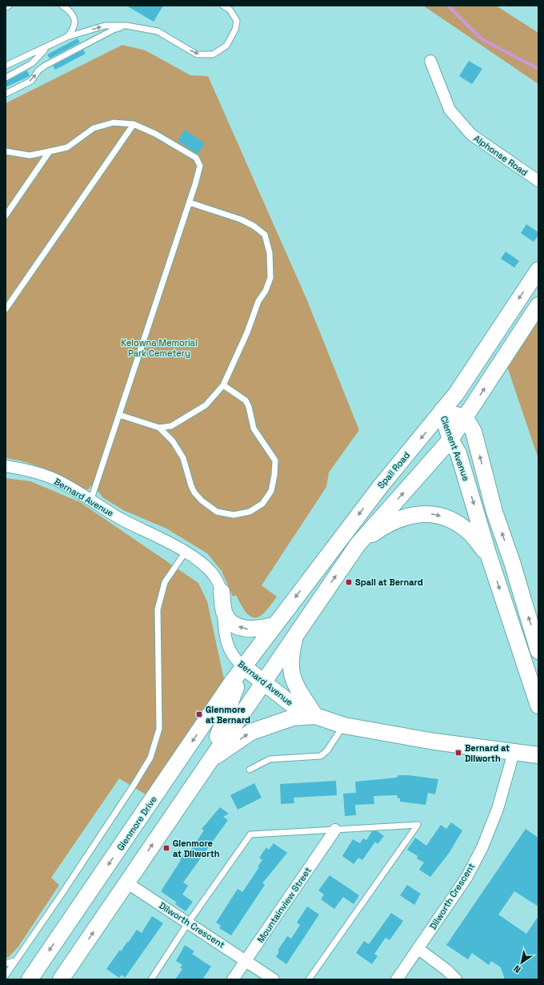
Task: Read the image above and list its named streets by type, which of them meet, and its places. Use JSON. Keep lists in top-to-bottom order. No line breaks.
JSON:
{"streets":{"main road":["Clement Avenue","Spall Road","Bernard Avenue","Glenmore Drive"],"street":["Alphonse Road","Dilworth Crescent","Mountainview Street"]},"crossings":[["Clement Avenue","Spall Road"],["Spall Road","Bernard Avenue"],["Spall Road","Glenmore Drive"],["Bernard Avenue","Glenmore Drive"],["Bernard Avenue","Dilworth Crescent"],["Dilworth Crescent","Mountainview Street"]],"parks":["Kelowna Memorial Park Cemetery"],"places":{"transit":["Spall at Bernard","Glenmore at Bernard","Bernard at Dilworth","Glenmore at Dilworth"]},"north":"bottom left"}
